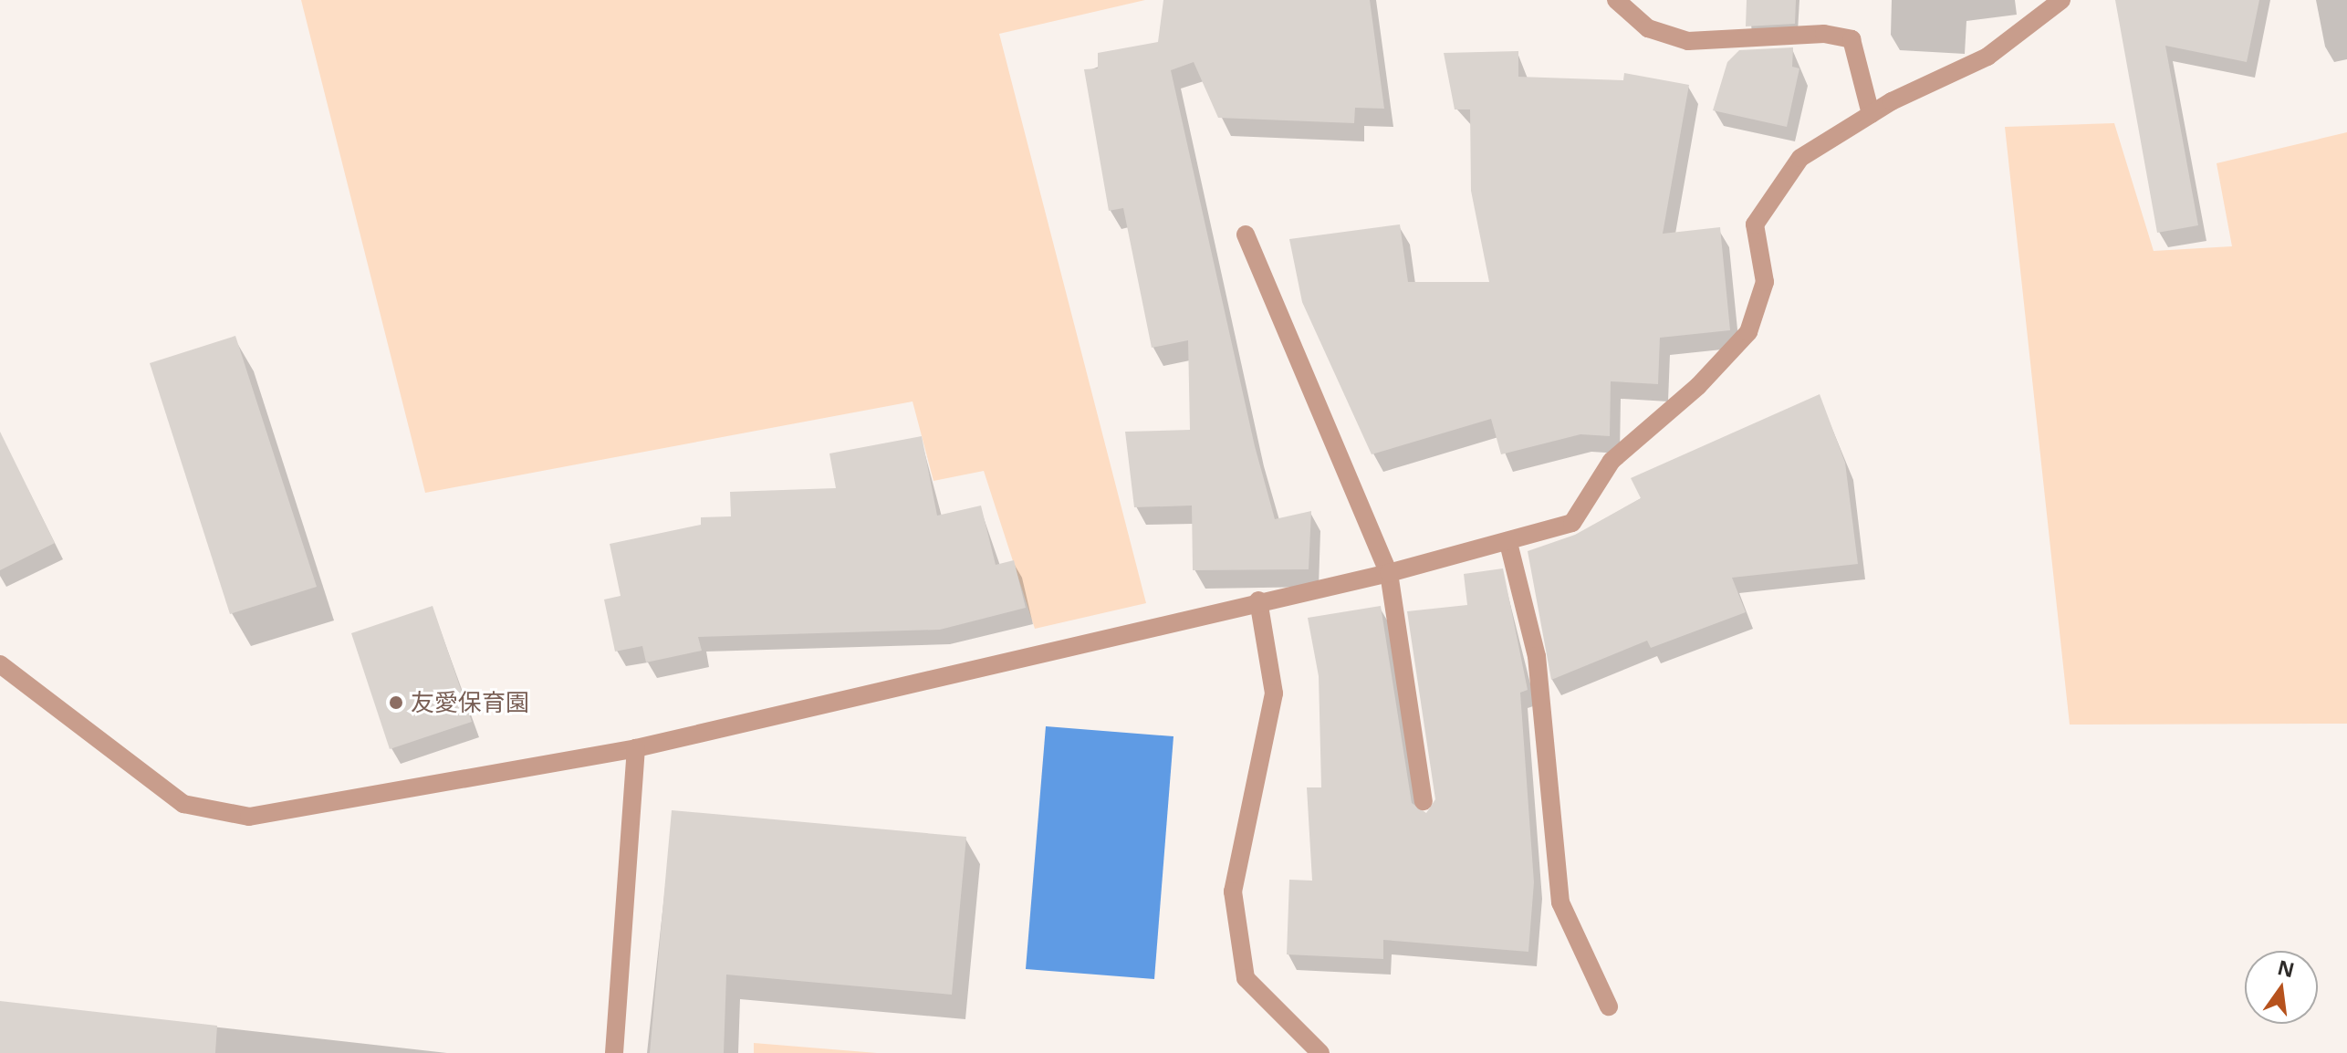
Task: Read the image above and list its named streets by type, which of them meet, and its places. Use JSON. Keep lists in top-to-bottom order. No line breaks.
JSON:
{"places":["友愛保育園"],"north":"top"}
